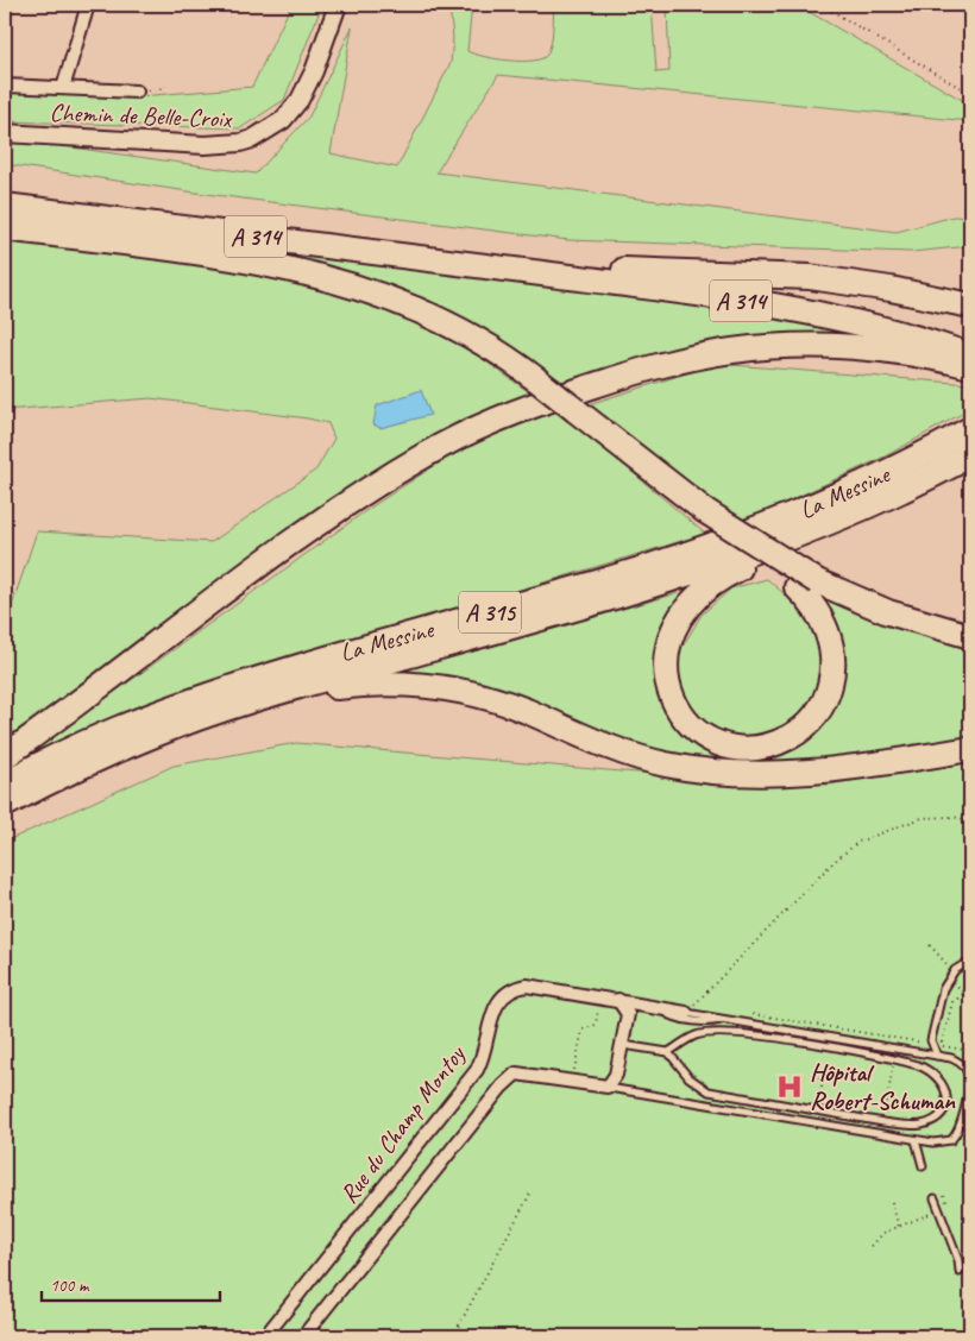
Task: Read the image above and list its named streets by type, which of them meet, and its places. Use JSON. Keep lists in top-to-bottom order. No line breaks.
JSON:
{"streets":{"highway":["A 314","La Messine","A 315"],"street":["Chemin de Belle-Croix","Rue du Champ Montoy"]},"places":{"hospital":["Hôpital Robert-Schuman"]},"scale_bar":"100 m"}
